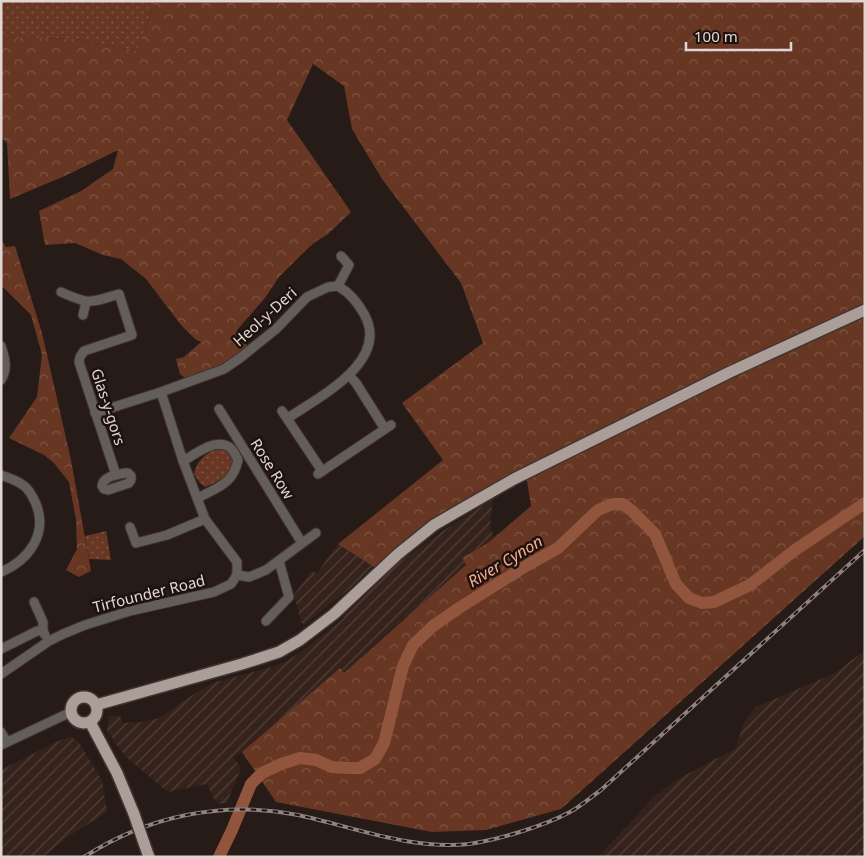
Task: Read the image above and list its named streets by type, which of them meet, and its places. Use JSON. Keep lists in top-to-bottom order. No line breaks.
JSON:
{"streets":{"street":["Heol-y-Deri","Glas-y-gors","Rose Row","Tirfounder Road"]},"crossings":[["Heol-y-Deri","Glas-y-gors"]],"water":["River Cynon"],"scale_bar":"100 m"}
